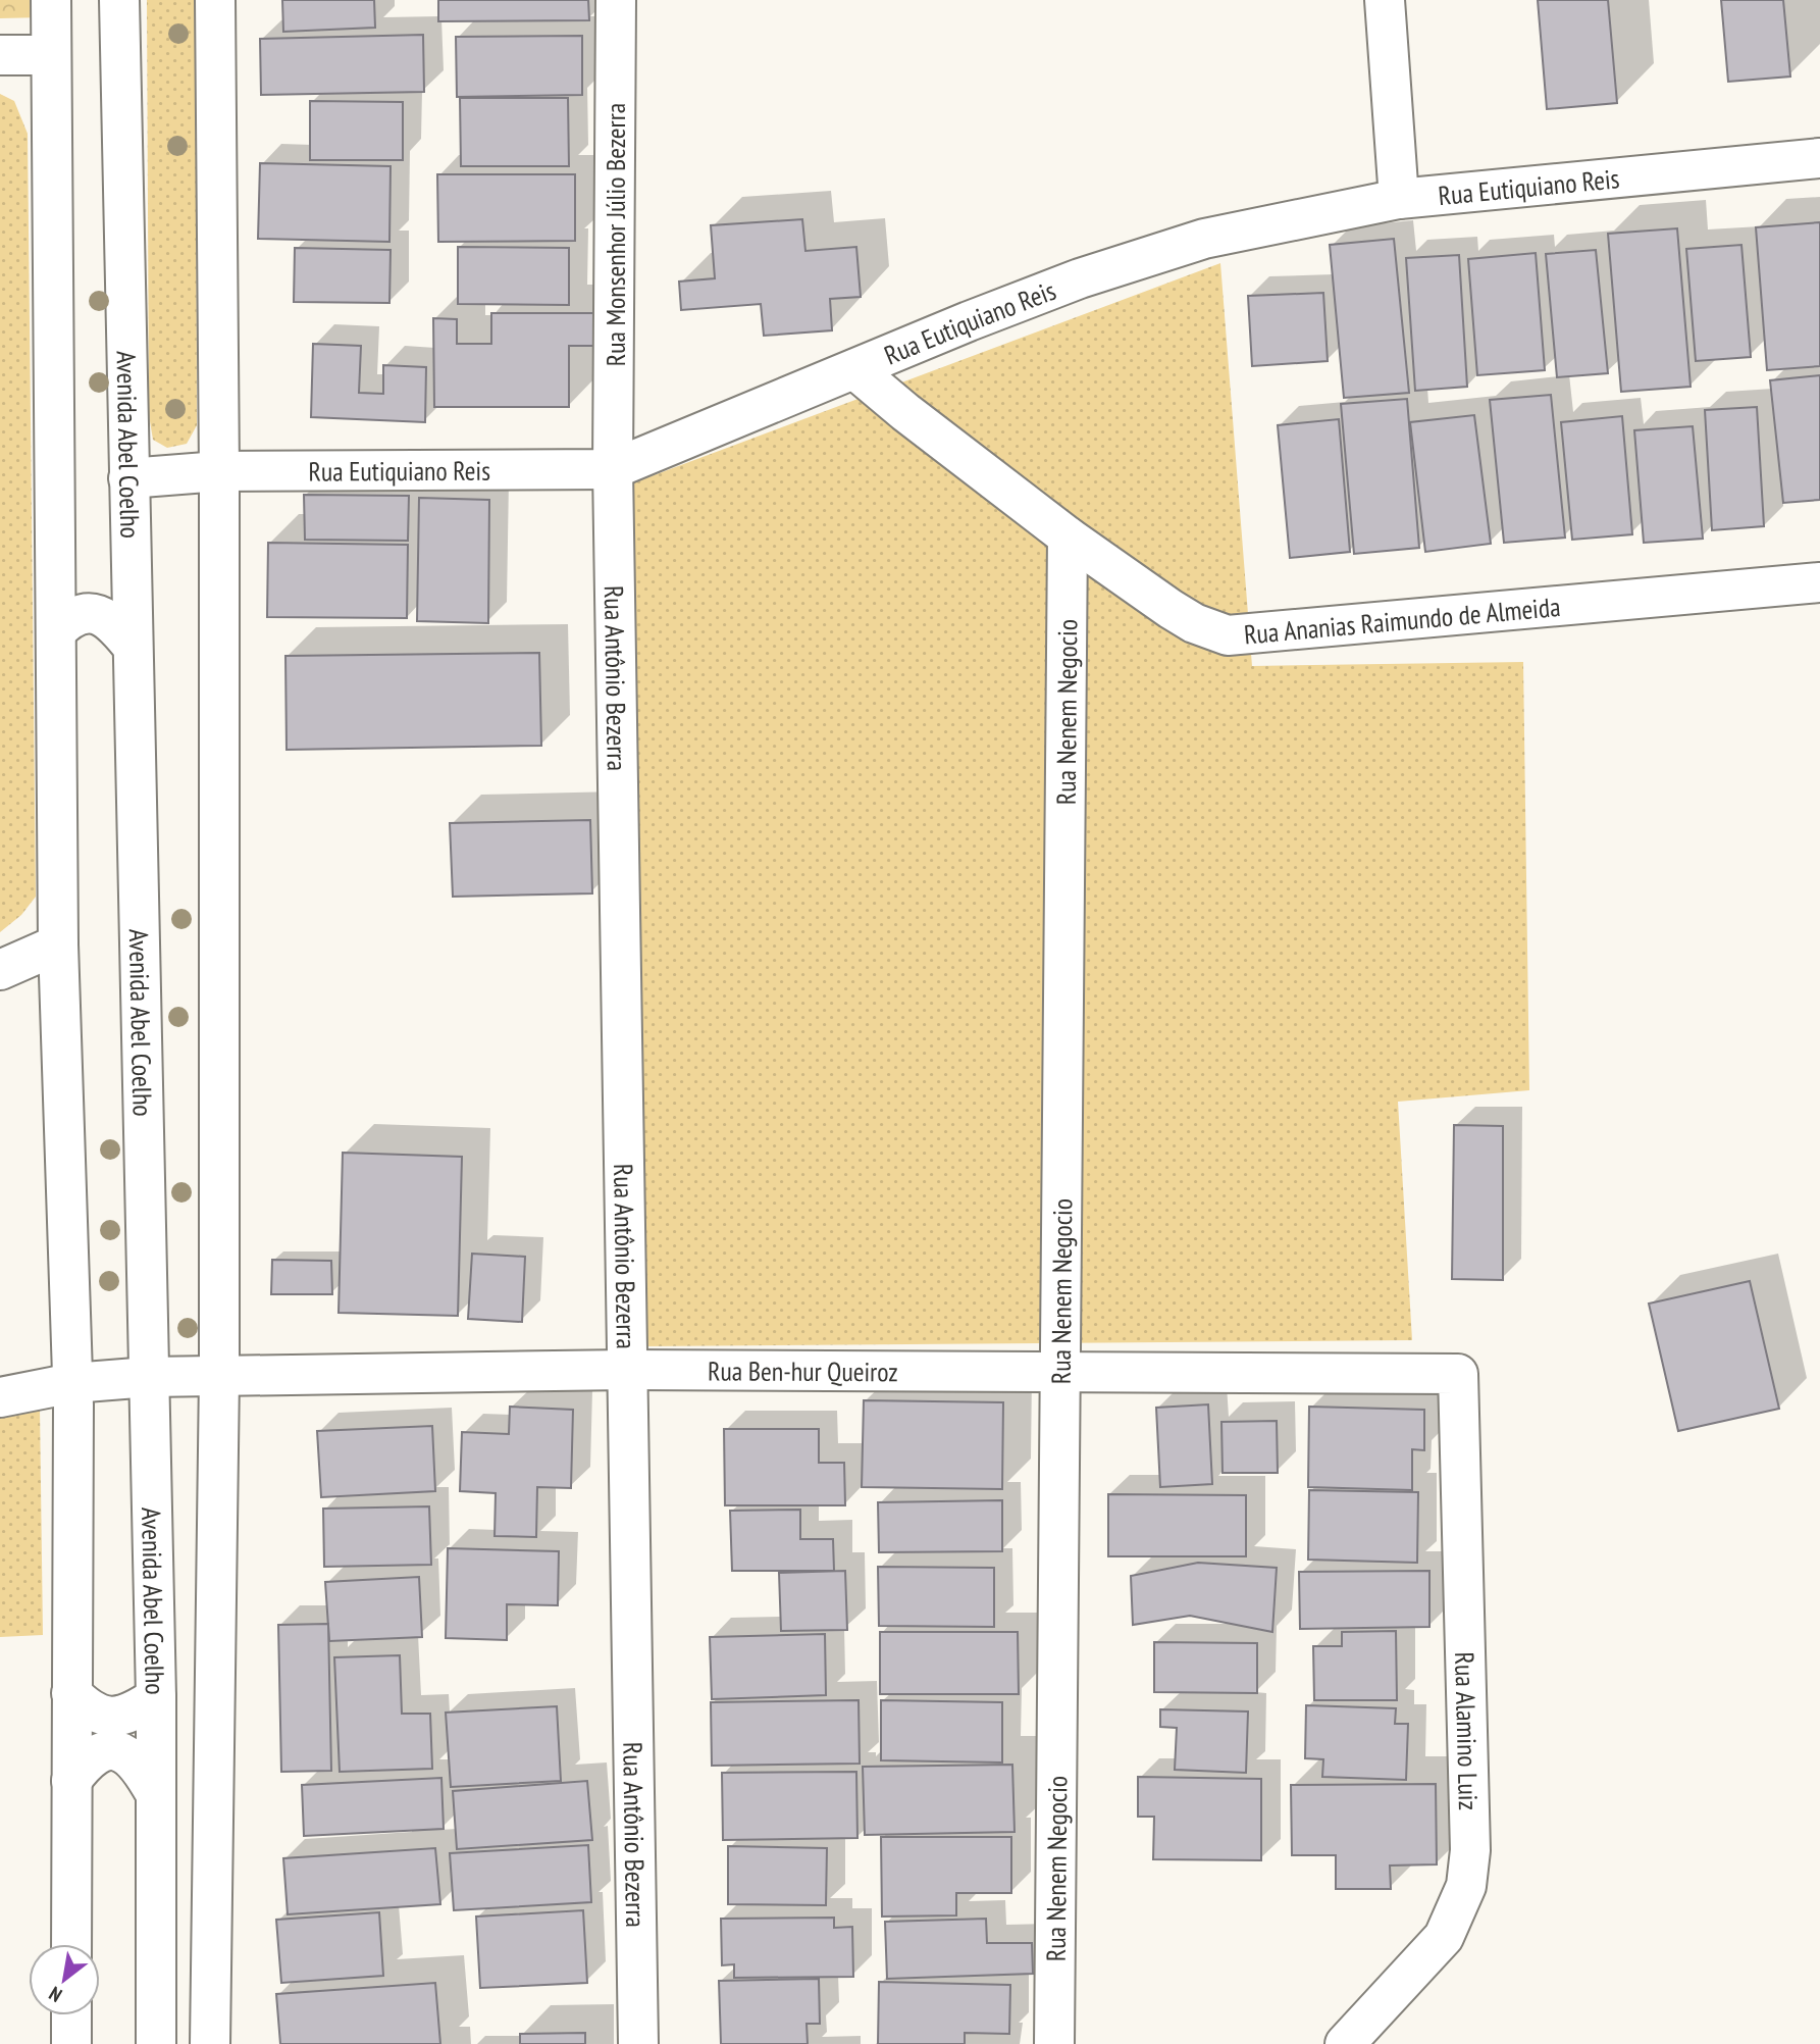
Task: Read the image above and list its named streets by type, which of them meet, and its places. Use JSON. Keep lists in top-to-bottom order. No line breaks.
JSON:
{"streets":{"street":["Rua Eutiquiano Reis","Rua Monsenhor Júlio Bezerra","Avenida Abel Coelho","Rua Ananias Raimundo de Almeida","Rua Antônio Bezerra","Rua Nenem Negocio","Rua Ben-hur Queiroz","Rua Alamino Luiz"]},"crossings":[["Rua Eutiquiano Reis","Rua Monsenhor Júlio Bezerra"],["Rua Eutiquiano Reis","Avenida Abel Coelho"],["Rua Eutiquiano Reis","Rua Ananias Raimundo de Almeida"],["Rua Eutiquiano Reis","Rua Antônio Bezerra"],["Rua Monsenhor Júlio Bezerra","Rua Antônio Bezerra"],["Avenida Abel Coelho","Rua Ben-hur Queiroz"],["Rua Ananias Raimundo de Almeida","Rua Nenem Negocio"],["Rua Antônio Bezerra","Rua Ben-hur Queiroz"],["Rua Nenem Negocio","Rua Ben-hur Queiroz"],["Rua Ben-hur Queiroz","Rua Alamino Luiz"]],"north":"bottom left"}
